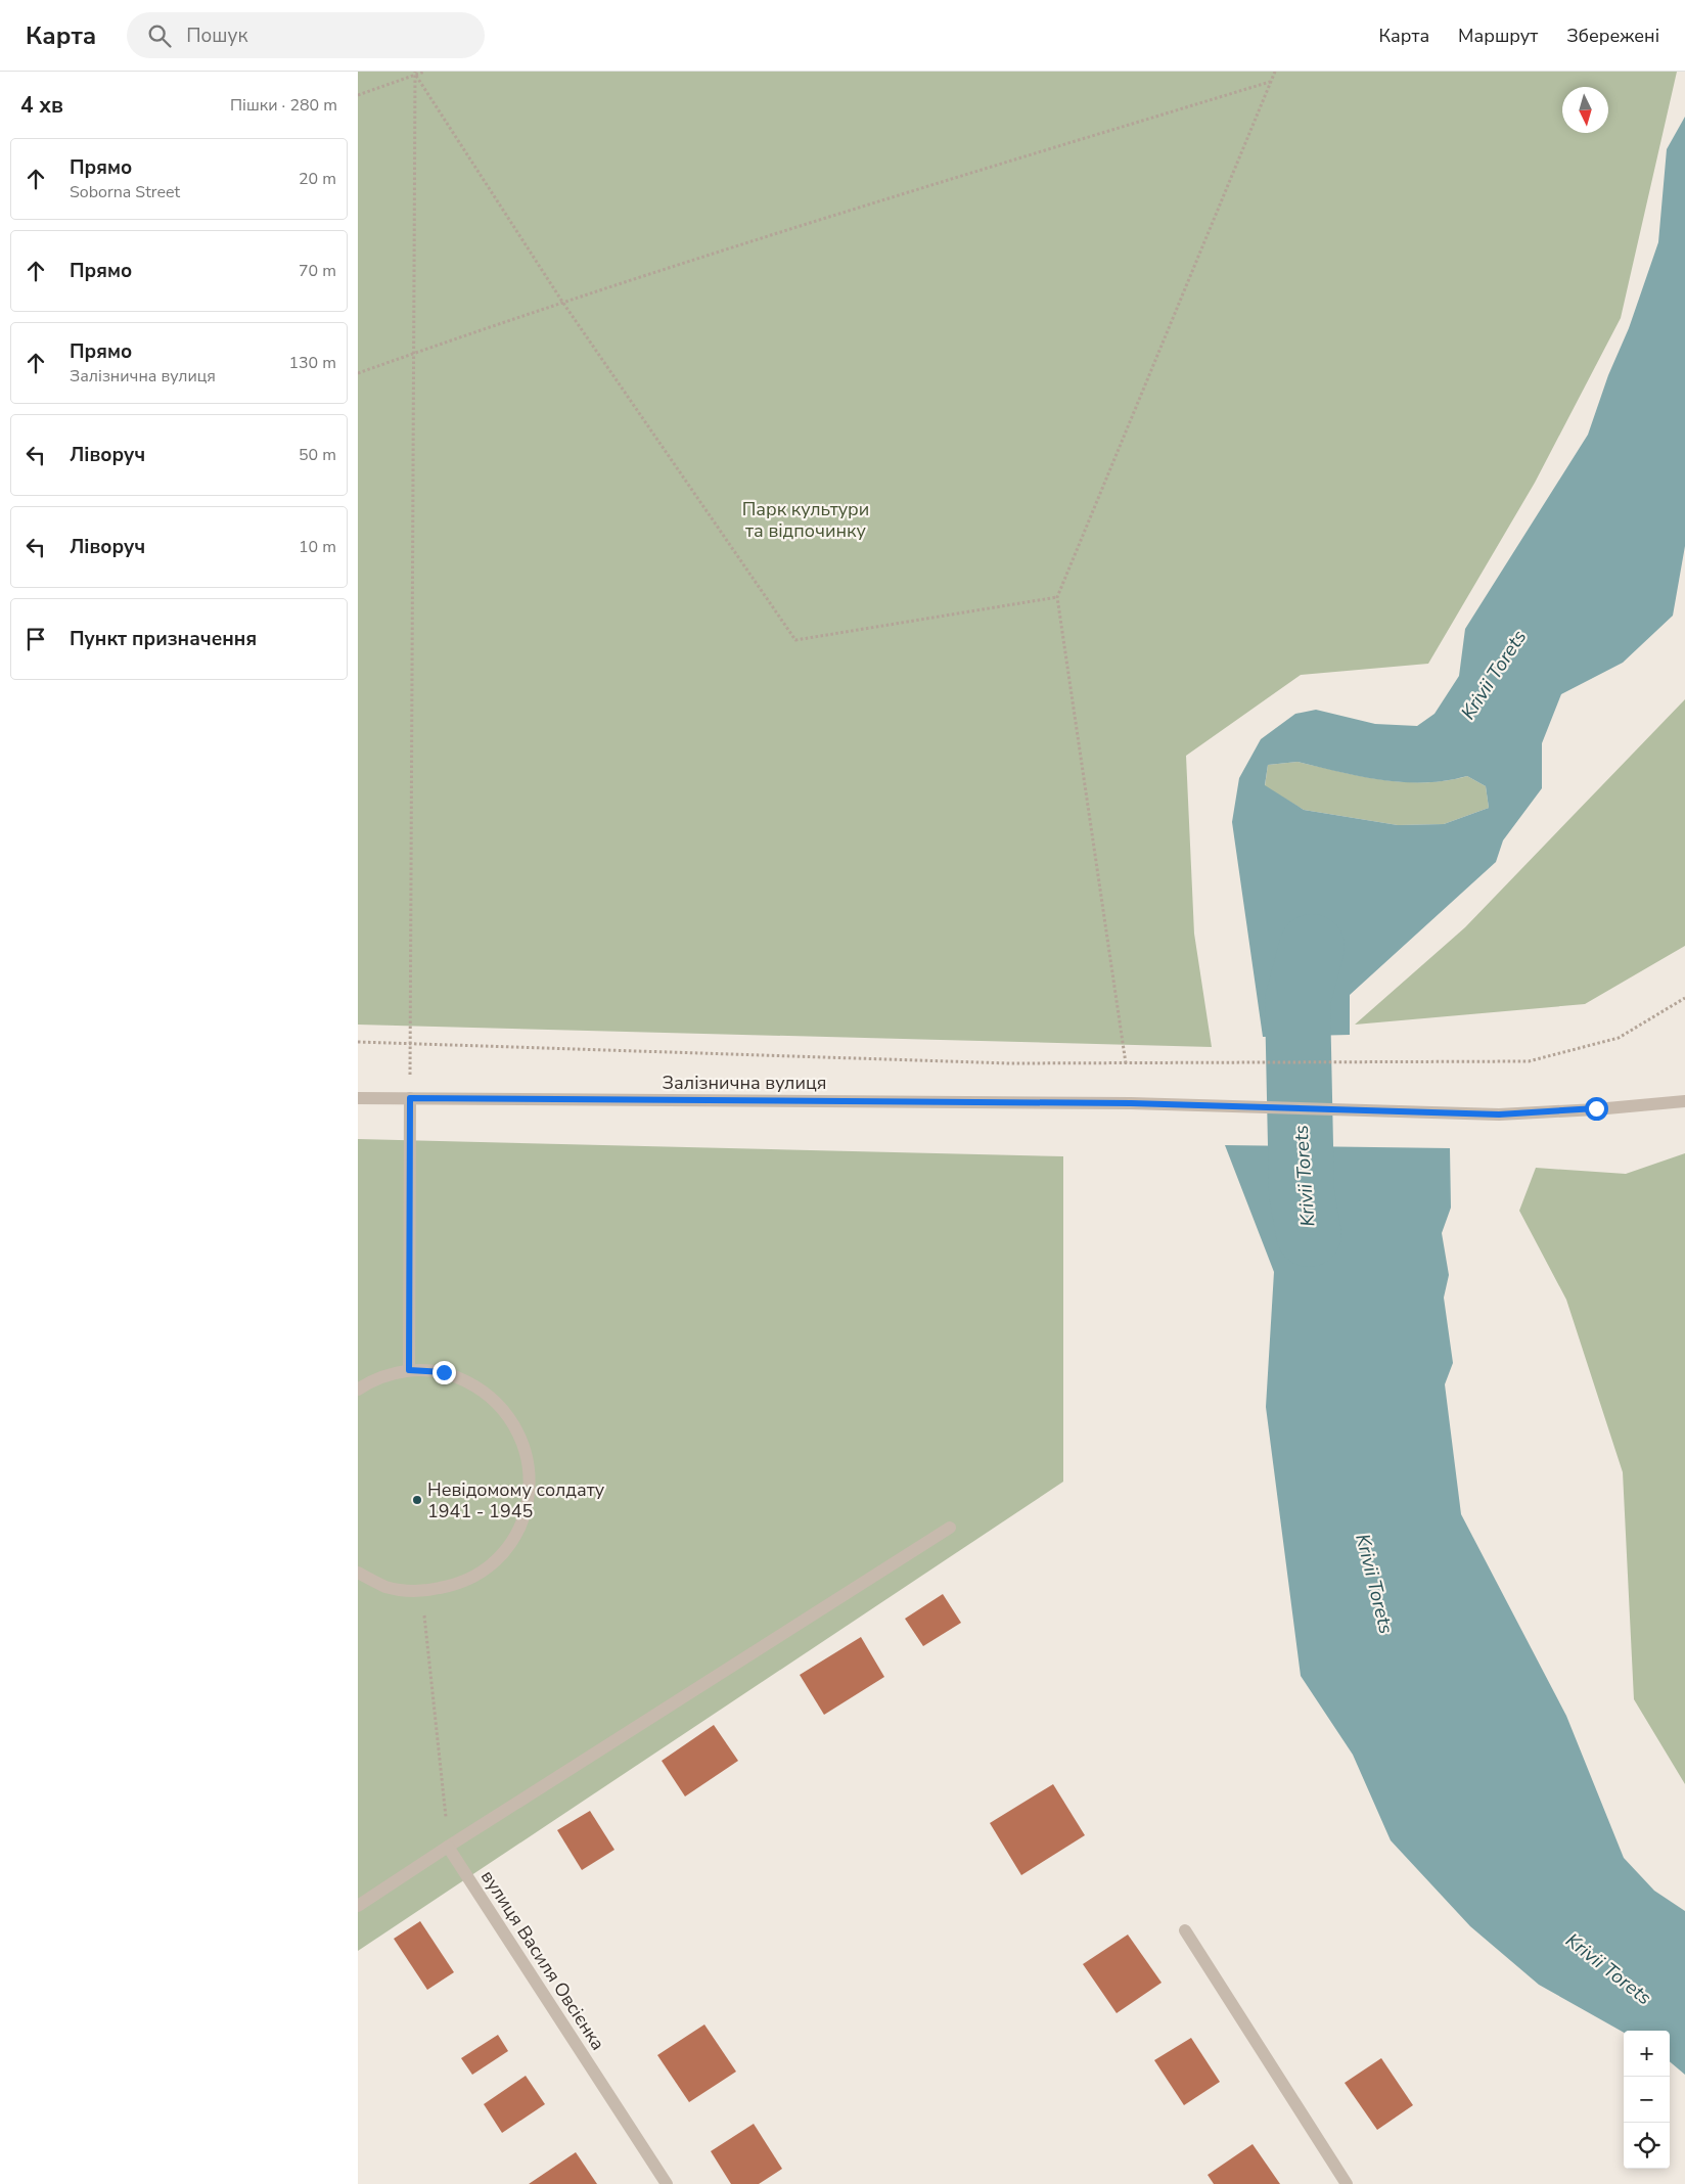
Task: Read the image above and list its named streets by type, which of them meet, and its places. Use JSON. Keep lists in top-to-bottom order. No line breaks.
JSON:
{"streets":{"street":["Залізнична вулиця","вулиця Василя Овсієнка"]},"water":["Krivii Torets"],"parks":["Парк культури та відпочинку"],"places":["Невідомому солдату 1941 - 1945"],"north":"bottom","page":{"header":"Карта","search":"Пошук","nav":["Карта","Маршрут","Збережені"],"heading":["4 хв","Пішки · 280 m"],"list":[["Прямо","Soborna Street","20 m"],["Прямо","70 m"],["Прямо","Залізнична вулиця","130 m"],["Ліворуч","50 m"],["Ліворуч","10 m"],"Пункт призначення"],"map_buttons":["+","−"]}}
